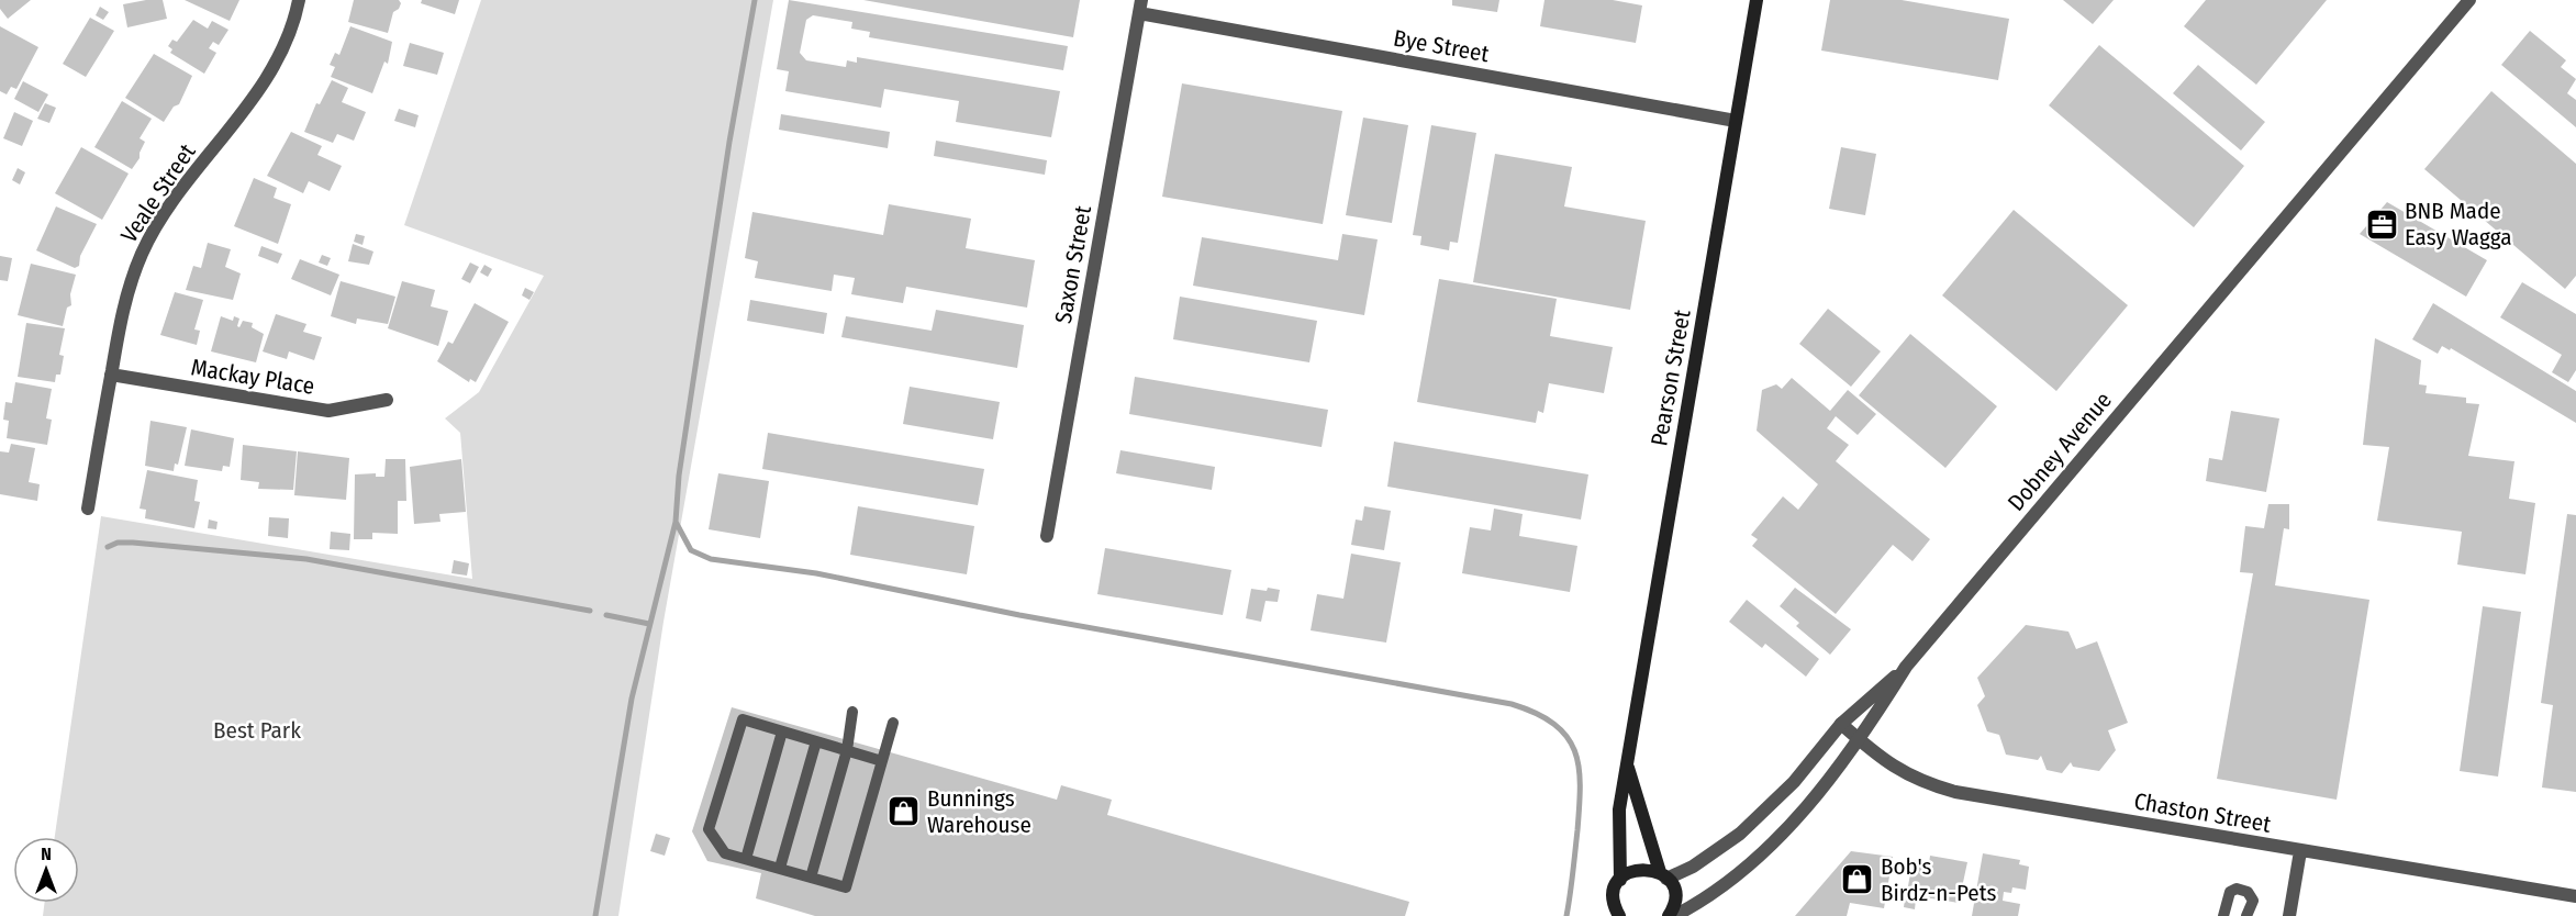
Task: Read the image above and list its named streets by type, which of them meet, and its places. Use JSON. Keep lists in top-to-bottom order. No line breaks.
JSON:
{"streets":{"main road":["Pearson Street"],"street":["Bye Street","Veale Street","Saxon Street","Mackay Place","Dobney Avenue","Chaston Street"]},"crossings":[["Bye Street","Saxon Street"],["Bye Street","Pearson Street"],["Veale Street","Mackay Place"],["Dobney Avenue","Chaston Street"]],"parks":["Best Park"],"places":{"office":["BNB Made Easy Wagga"],"shop":["Bunnings Warehouse","Bob's Birdz-n-Pets"]},"north":"top"}
